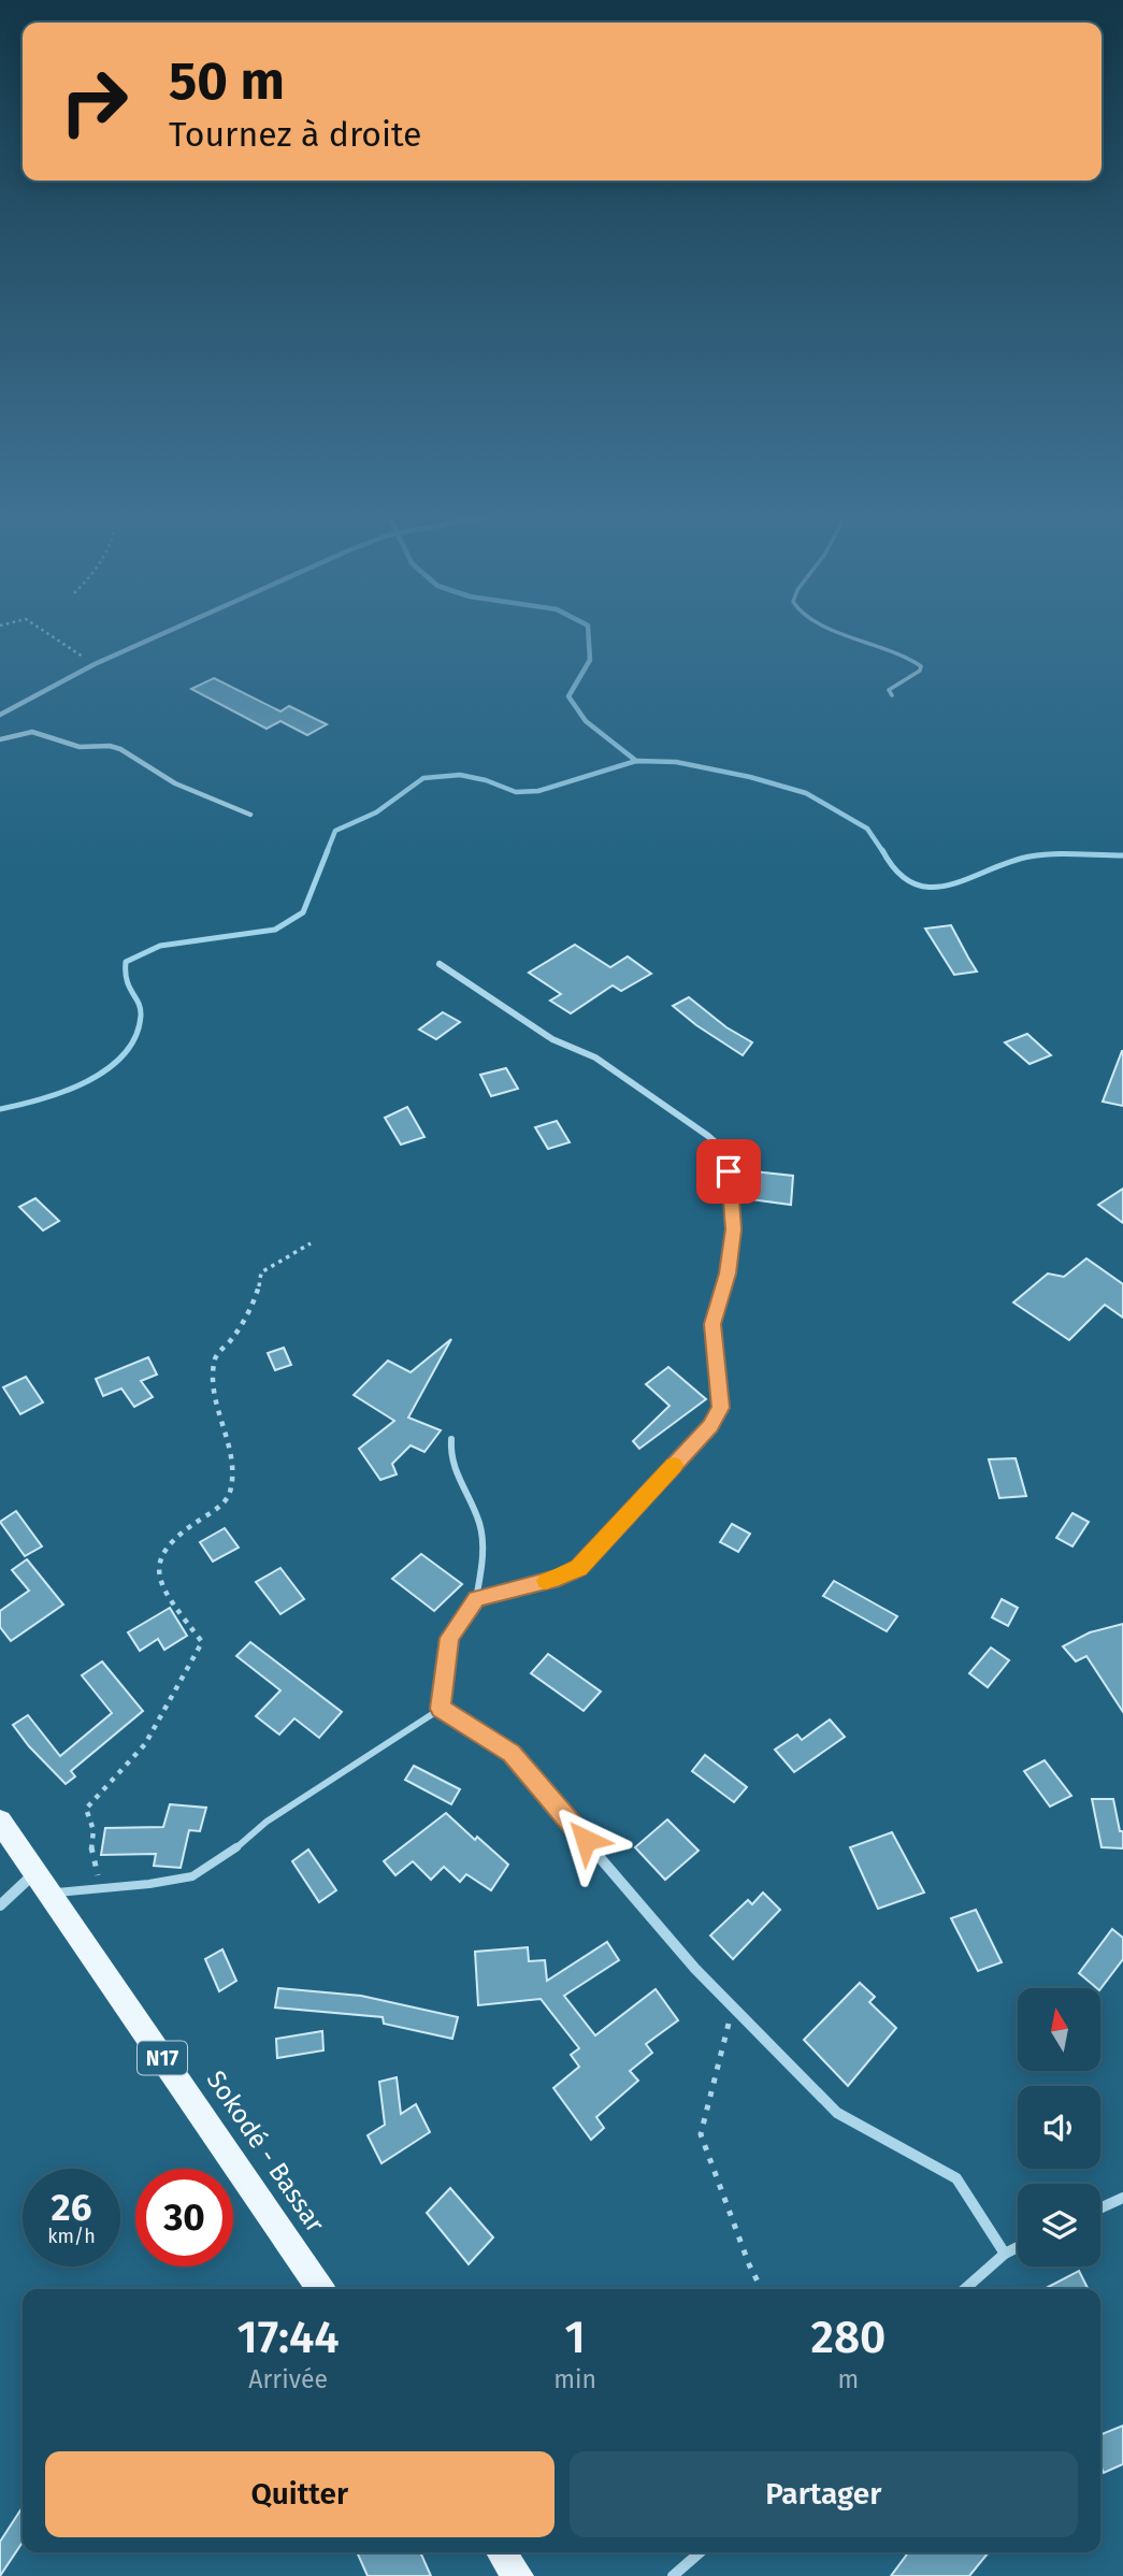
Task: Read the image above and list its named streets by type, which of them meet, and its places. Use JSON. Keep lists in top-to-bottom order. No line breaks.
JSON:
{"streets":{"main road":["N17","Sokodé - Bassar"]},"north":"top","page":{"turn":["50 m","Tournez à droite"],"speed":"26 km/h","limit":"30","eta":["17:44","Arrivée","1","min","280","m"],"buttons":["Quitter","Partager"]}}
